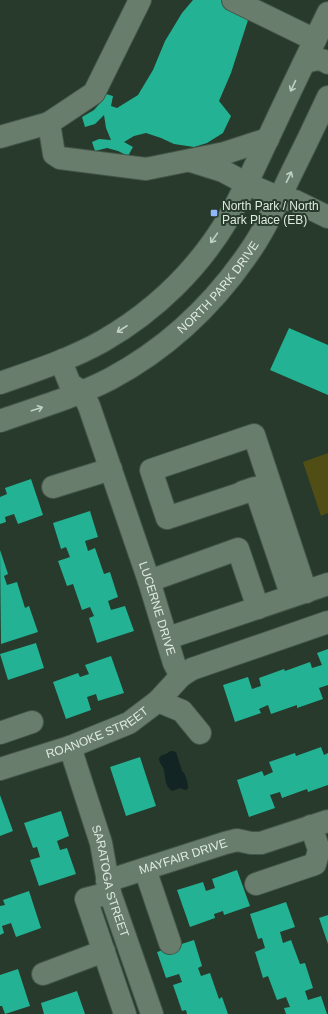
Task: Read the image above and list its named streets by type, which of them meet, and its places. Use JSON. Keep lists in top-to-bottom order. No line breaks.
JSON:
{"streets":{"street":["NORTH PARK DRIVE","LUCERNE DRIVE","ROANOKE STREET","MAYFAIR DRIVE","SARATOGA STREET"]},"crossings":[["NORTH PARK DRIVE","LUCERNE DRIVE"],["LUCERNE DRIVE","ROANOKE STREET"],["ROANOKE STREET","SARATOGA STREET"],["MAYFAIR DRIVE","SARATOGA STREET"]],"places":{"transit":["North Park / North Park Place (EB)"]}}
